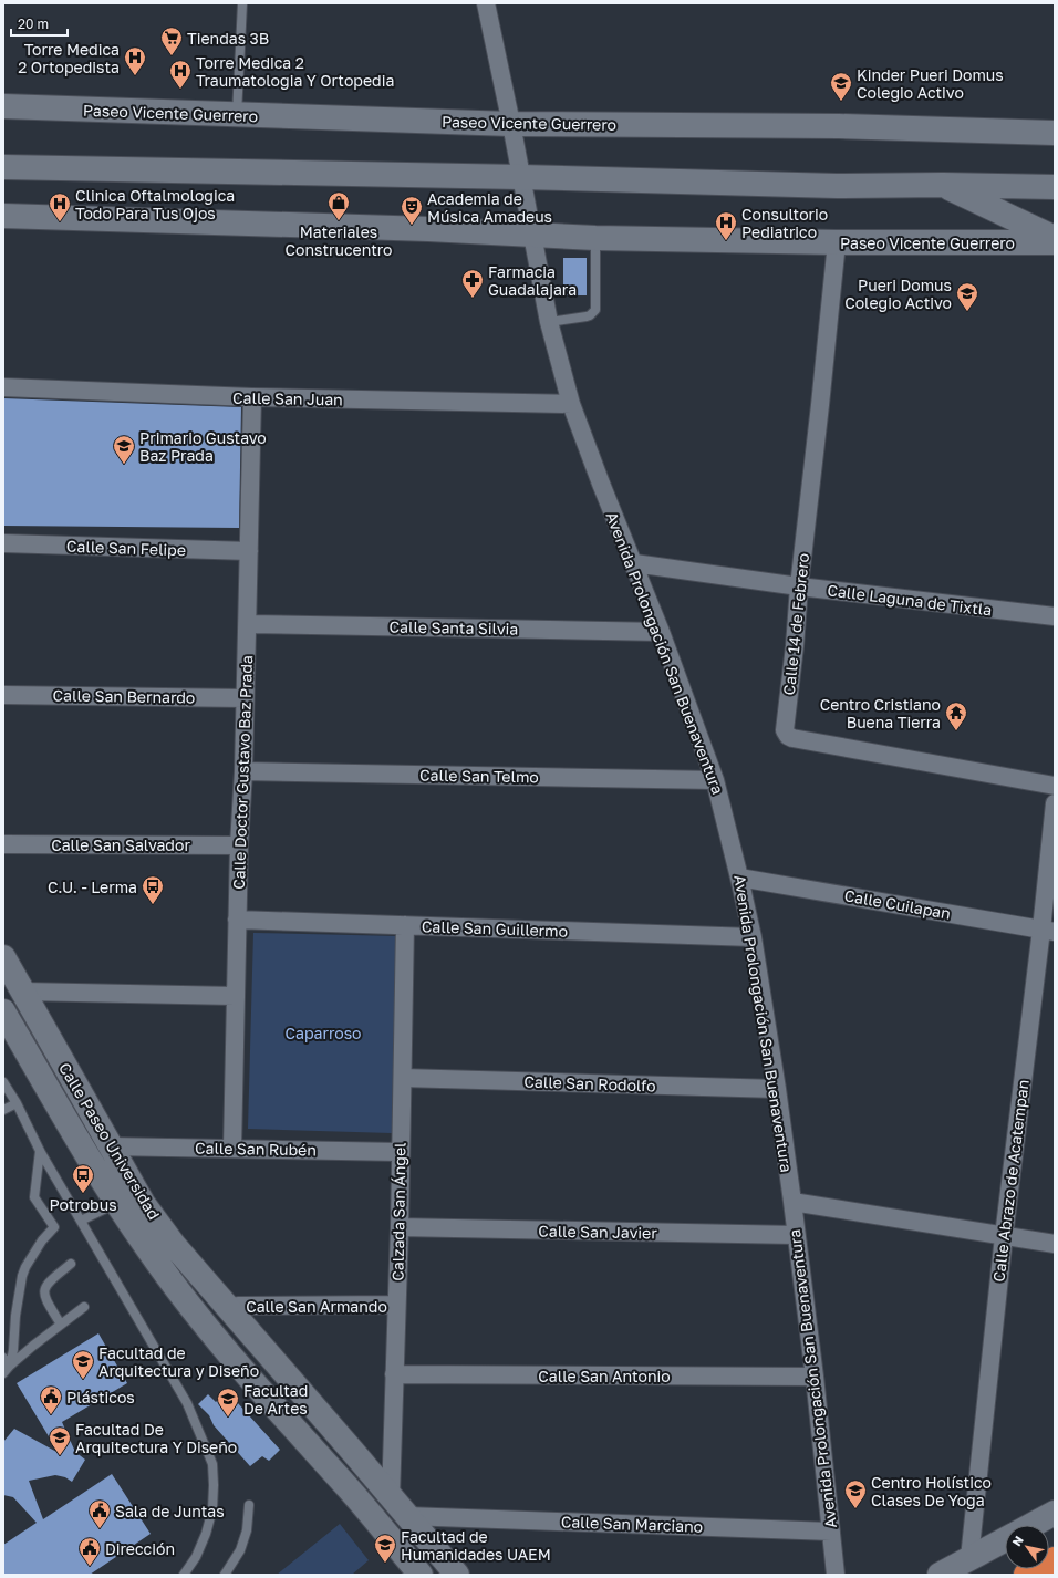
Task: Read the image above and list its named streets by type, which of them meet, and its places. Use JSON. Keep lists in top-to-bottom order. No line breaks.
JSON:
{"streets":{"main road":["Paseo Vicente Guerrero","Calle Paseo Universidad"],"street":["Calle San Juan","Calle San Felipe","Calle Laguna de Tixtla","Calle 14 de Febrero","Calle Santa Silvia","Avenida Prolongación San Buenaventura","Calle San Bernardo","Calle Doctor Gustavo Baz Prada","Calle San Telmo","Calle San Salvador","Calle Cuilapan","Calle San Guillermo","Calle San Rodolfo","Calle San Rubén","Calle Abrazo de Acatempan","Calzada San Ángel","Calle San Javier","Calle San Armando","Calle San Antonio","Calle San Marciano"]},"crossings":[["Paseo Vicente Guerrero","Calle 14 de Febrero"],["Paseo Vicente Guerrero","Avenida Prolongación San Buenaventura"],["Calle San Juan","Avenida Prolongación San Buenaventura"],["Calle San Juan","Calle Doctor Gustavo Baz Prada"],["Calle San Felipe","Calle Doctor Gustavo Baz Prada"],["Calle Laguna de Tixtla","Calle 14 de Febrero"],["Calle Laguna de Tixtla","Avenida Prolongación San Buenaventura"],["Calle Santa Silvia","Avenida Prolongación San Buenaventura"],["Calle Santa Silvia","Calle Doctor Gustavo Baz Prada"],["Avenida Prolongación San Buenaventura","Calle San Telmo"],["Avenida Prolongación San Buenaventura","Calle Cuilapan"],["Avenida Prolongación San Buenaventura","Calle San Guillermo"],["Avenida Prolongación San Buenaventura","Calle San Rodolfo"],["Avenida Prolongación San Buenaventura","Calle San Javier"],["Avenida Prolongación San Buenaventura","Calle San Antonio"],["Avenida Prolongación San Buenaventura","Calle San Marciano"],["Calle San Bernardo","Calle Doctor Gustavo Baz Prada"],["Calle Doctor Gustavo Baz Prada","Calle San Telmo"],["Calle Doctor Gustavo Baz Prada","Calle San Salvador"],["Calle Doctor Gustavo Baz Prada","Calle San Guillermo"],["Calle Doctor Gustavo Baz Prada","Calle San Rubén"],["Calle Cuilapan","Calle Abrazo de Acatempan"],["Calle San Guillermo","Calzada San Ángel"],["Calle San Rodolfo","Calzada San Ángel"],["Calle Paseo Universidad","Calle San Rubén"],["Calle Paseo Universidad","Calzada San Ángel"],["Calle Paseo Universidad","Calle San Marciano"],["Calle San Rubén","Calzada San Ángel"],["Calzada San Ángel","Calle San Javier"],["Calzada San Ángel","Calle San Armando"],["Calzada San Ángel","Calle San Antonio"]],"parks":["Caparroso"],"places":{"supermarket":["Tiendas 3B"],"hospital":["Torre Medica 2 Ortopedista","Torre Medica 2 Traumatologia Y Ortopedia","Clinica Oftalmologica Todo Para Tus Ojos","Consultorio Pediatrico"],"school or university":["Kinder Pueri Domus Colegio Activo","Pueri Domus Colegio Activo","Primario Gustavo Baz Prada","Facultad de Arquitectura y Diseño","Facultad De Artes","Facultad De Arquitectura Y Diseño","Centro Holístico Clases De Yoga","Facultad de Humanidades UAEM"],"shop":["Materiales Construcentro"],"theatre":["Academia de Música Amadeus"],"pharmacy":["Farmacia Guadalajara"],"temple":["Centro Cristiano Buena Tierra"],"bus stop":["C.U. - Lerma","Potrobus"],"public building":["Plásticos","Sala de Juntas","Dirección"]},"scale_bar":"20 m","north":"top left"}
